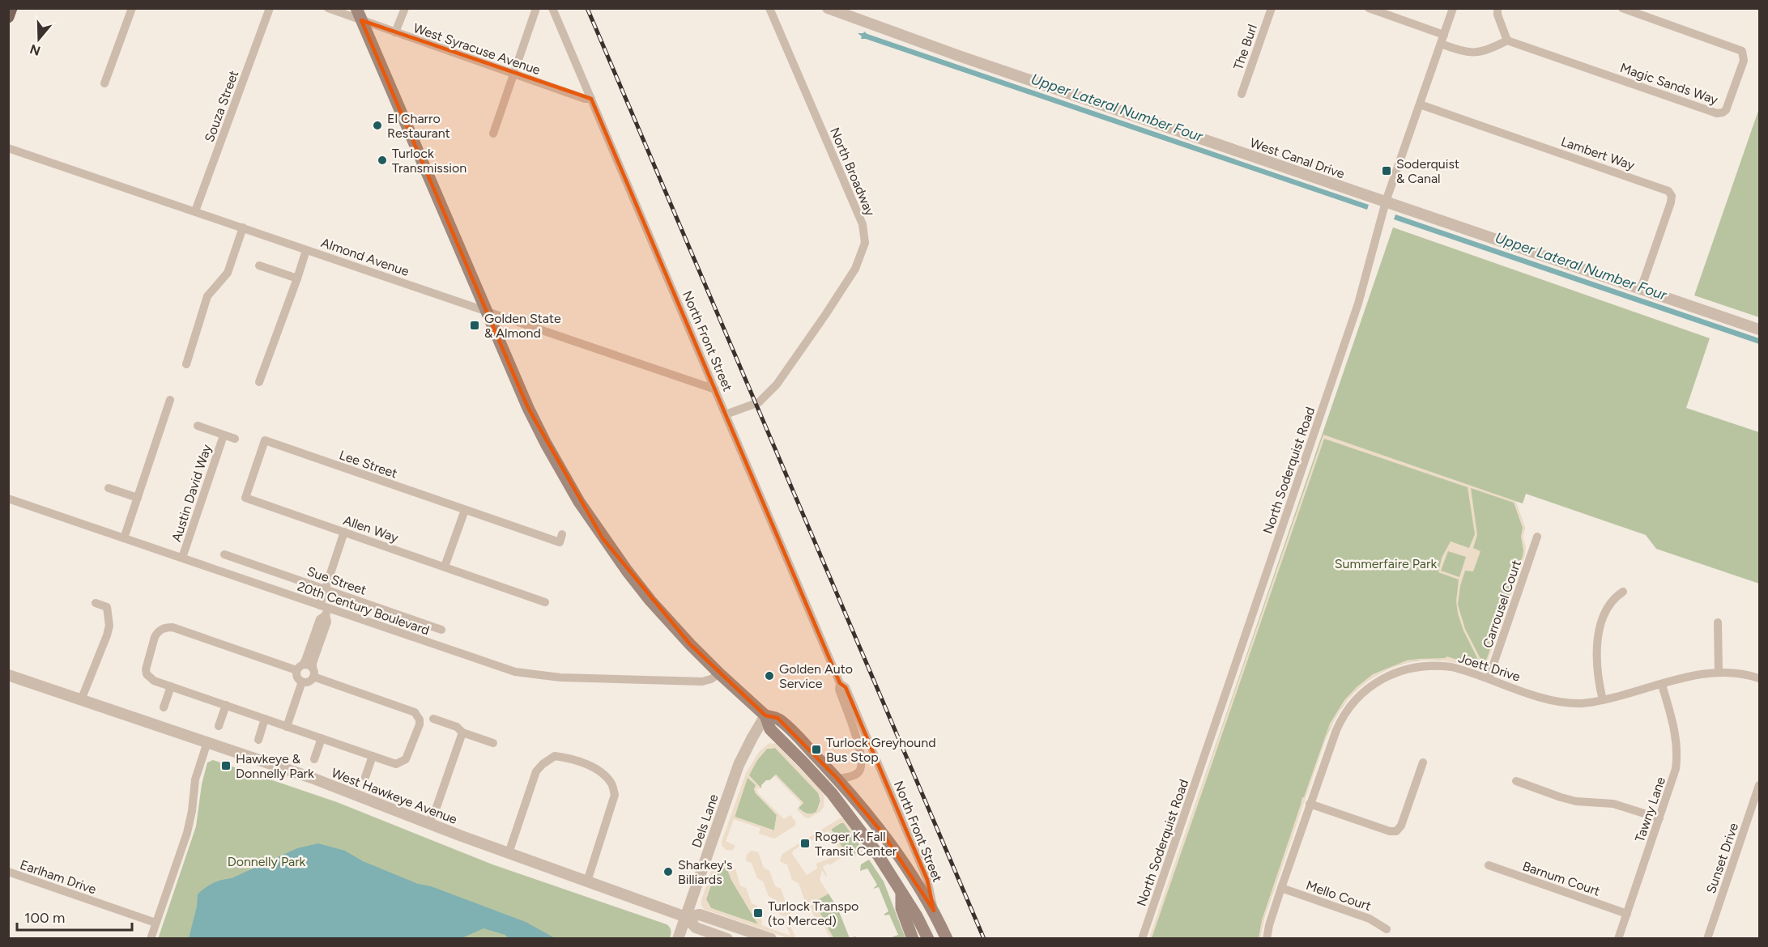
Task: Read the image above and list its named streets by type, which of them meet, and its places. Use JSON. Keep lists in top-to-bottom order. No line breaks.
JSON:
{"streets":{"street":["The Burl","West Syracuse Avenue","Magic Sands Way","Souza Street","Lambert Way","West Canal Drive","North Broadway","Almond Avenue","North Front Street","Lee Street","North Soderquist Road","Austin David Way","Allen Way","Sue Street","Carrousel Court","20th Century Boulevard","Joett Drive","West Hawkeye Avenue","Tawny Lane","Dels Lane","Sunset Drive","Earlham Drive","Barnum Court","Mello Court"]},"crossings":[["West Syracuse Avenue","North Front Street"],["Souza Street","Almond Avenue"],["Lambert Way","West Canal Drive"],["Lambert Way","North Soderquist Road"],["West Canal Drive","North Soderquist Road"],["North Broadway","North Front Street"],["Almond Avenue","North Front Street"],["Lee Street","Allen Way"],["Austin David Way","20th Century Boulevard"],["Carrousel Court","Joett Drive"],["Joett Drive","Tawny Lane"],["Joett Drive","Mello Court"],["West Hawkeye Avenue","Dels Lane"],["Tawny Lane","Barnum Court"]],"water":["Upper Lateral Number Four"],"parks":["Summerfaire Park","Donnelly Park"],"places":{"other":["El Charro Restaurant","Turlock Transmission","Golden Auto Service","Sharkey's Billiards"],"transit":["Soderquist & Canal","Golden State & Almond","Turlock Greyhound Bus Stop","Hawkeye & Donnelly Park","Roger K. Fall Transit Center","Turlock Transpo (to Merced)"]},"scale_bar":"100 m","north":"bottom"}
